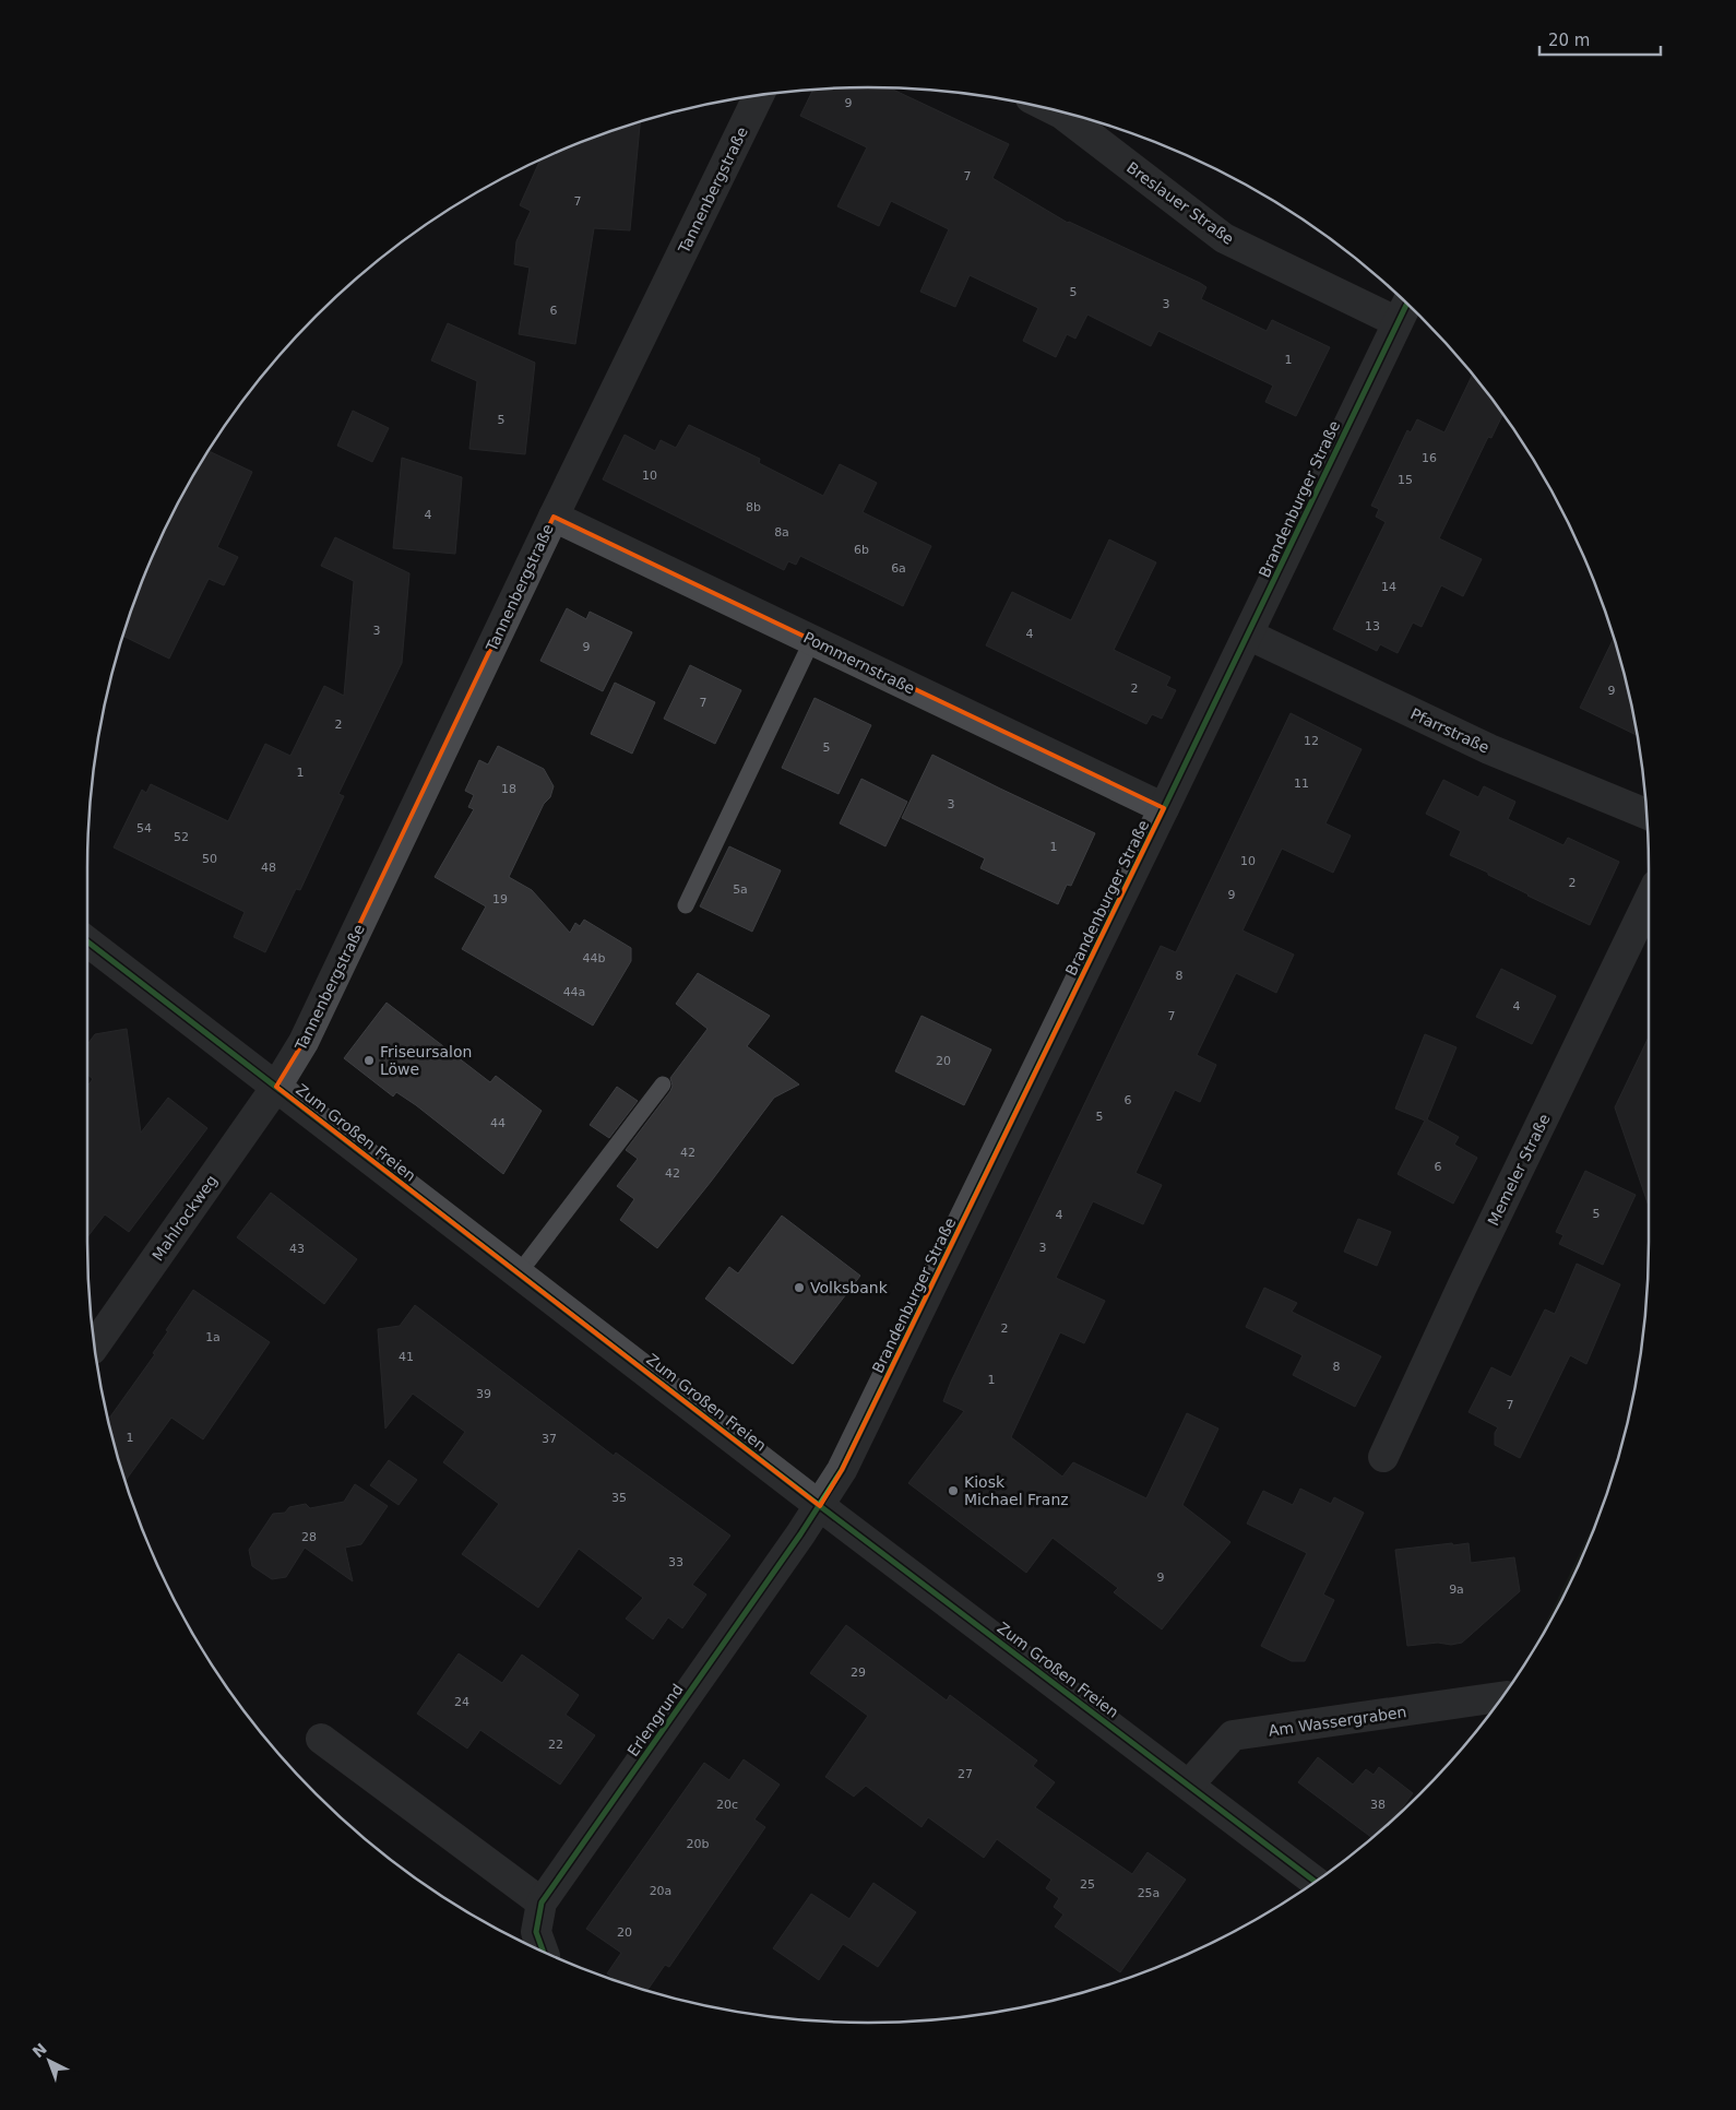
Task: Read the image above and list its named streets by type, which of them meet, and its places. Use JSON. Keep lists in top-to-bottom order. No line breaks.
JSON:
{"streets":{"street":["Tannenbergstraße","Breslauer Straße","Brandenburger Straße","Pommernstraße","Pfarrstraße","Zum Großen Freien","Memeler Straße","Mahlrockweg","Erlengrund","Am Wassergraben"]},"crossings":[["Tannenbergstraße","Pommernstraße"],["Tannenbergstraße","Zum Großen Freien"],["Tannenbergstraße","Mahlrockweg"],["Breslauer Straße","Brandenburger Straße"],["Brandenburger Straße","Pommernstraße"],["Brandenburger Straße","Pfarrstraße"],["Brandenburger Straße","Zum Großen Freien"],["Brandenburger Straße","Erlengrund"],["Zum Großen Freien","Mahlrockweg"],["Zum Großen Freien","Erlengrund"],["Zum Großen Freien","Am Wassergraben"]],"places":["Friseursalon Löwe","Volksbank","Kiosk Michael Franz"],"house_numbers":["9","7","7","5","3","6","1","5","16","10","15","8b","4","8a","6b","6a","14","13","3","4","9","2","9","7","2","12","5","1","11","18","3","54","52","1","50","10","48","2","5a","9","19","44b","8","44a","4","7","20","6","5","44","42","6","42","5","4","3","43","2","1a","41","8","1","39","7","1","37","35","28","33","9","9a","29","24","22","27","20c","38","20b","25","20a","25a","20"],"scale_bar":"20 m","north":"top left"}
